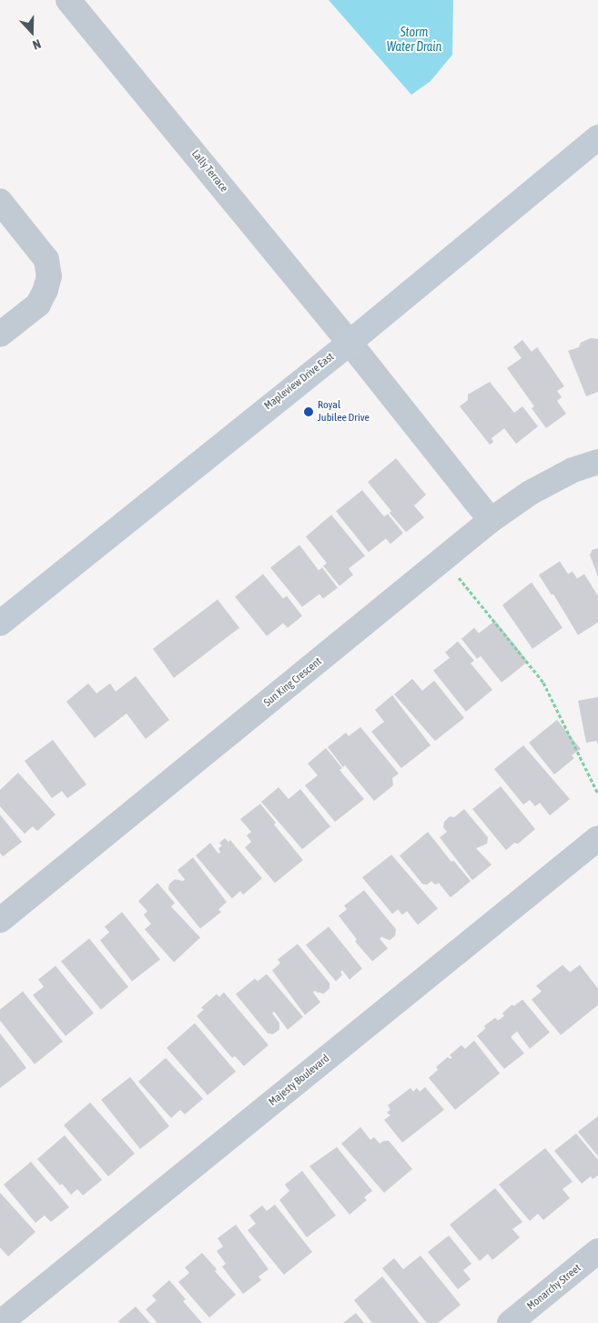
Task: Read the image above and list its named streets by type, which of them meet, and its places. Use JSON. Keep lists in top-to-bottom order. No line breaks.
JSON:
{"streets":{"main road":["Mapleview Drive East"],"street":["Lally Terrace","Sun King Crescent","Majesty Boulevard","Monarchy Street"]},"crossings":[["Lally Terrace","Mapleview Drive East"]],"water":["Storm Water Drain"],"places":["Royal Jubilee Drive"],"north":"bottom"}
